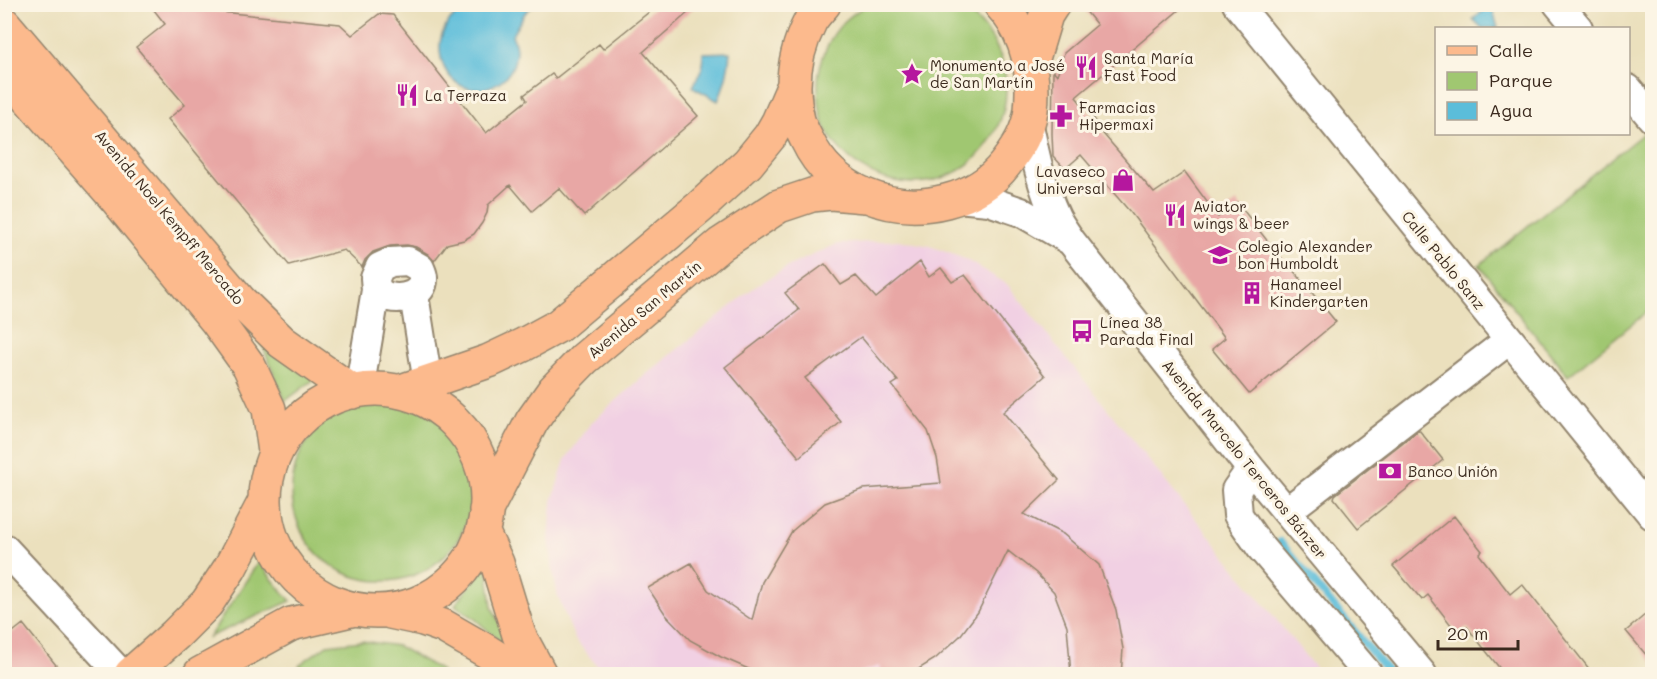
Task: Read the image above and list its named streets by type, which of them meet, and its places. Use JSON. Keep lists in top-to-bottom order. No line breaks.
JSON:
{"streets":{"main road":["Avenida Noel Kempff Mercado","Avenida San Martín"],"street":["Calle Pablo Sanz","Avenida Marcelo Terceros Bánzer"]},"places":{"restaurant":["Santa María Fast Food","La Terraza","Aviator wings & beer"],"place":["Monumento a José de San Martín"],"pharmacy":["Farmacias Hipermaxi"],"shop":["Lavaseco Universal"],"school or university":["Colegio Alexander bon Humboldt"],"building":["Hanameel Kindergarten"],"bus stop":["Línea 38 Parada Final"],"bank":["Banco Unión"]},"legend":["Calle","Parque","Agua"],"scale_bar":"20 m"}
